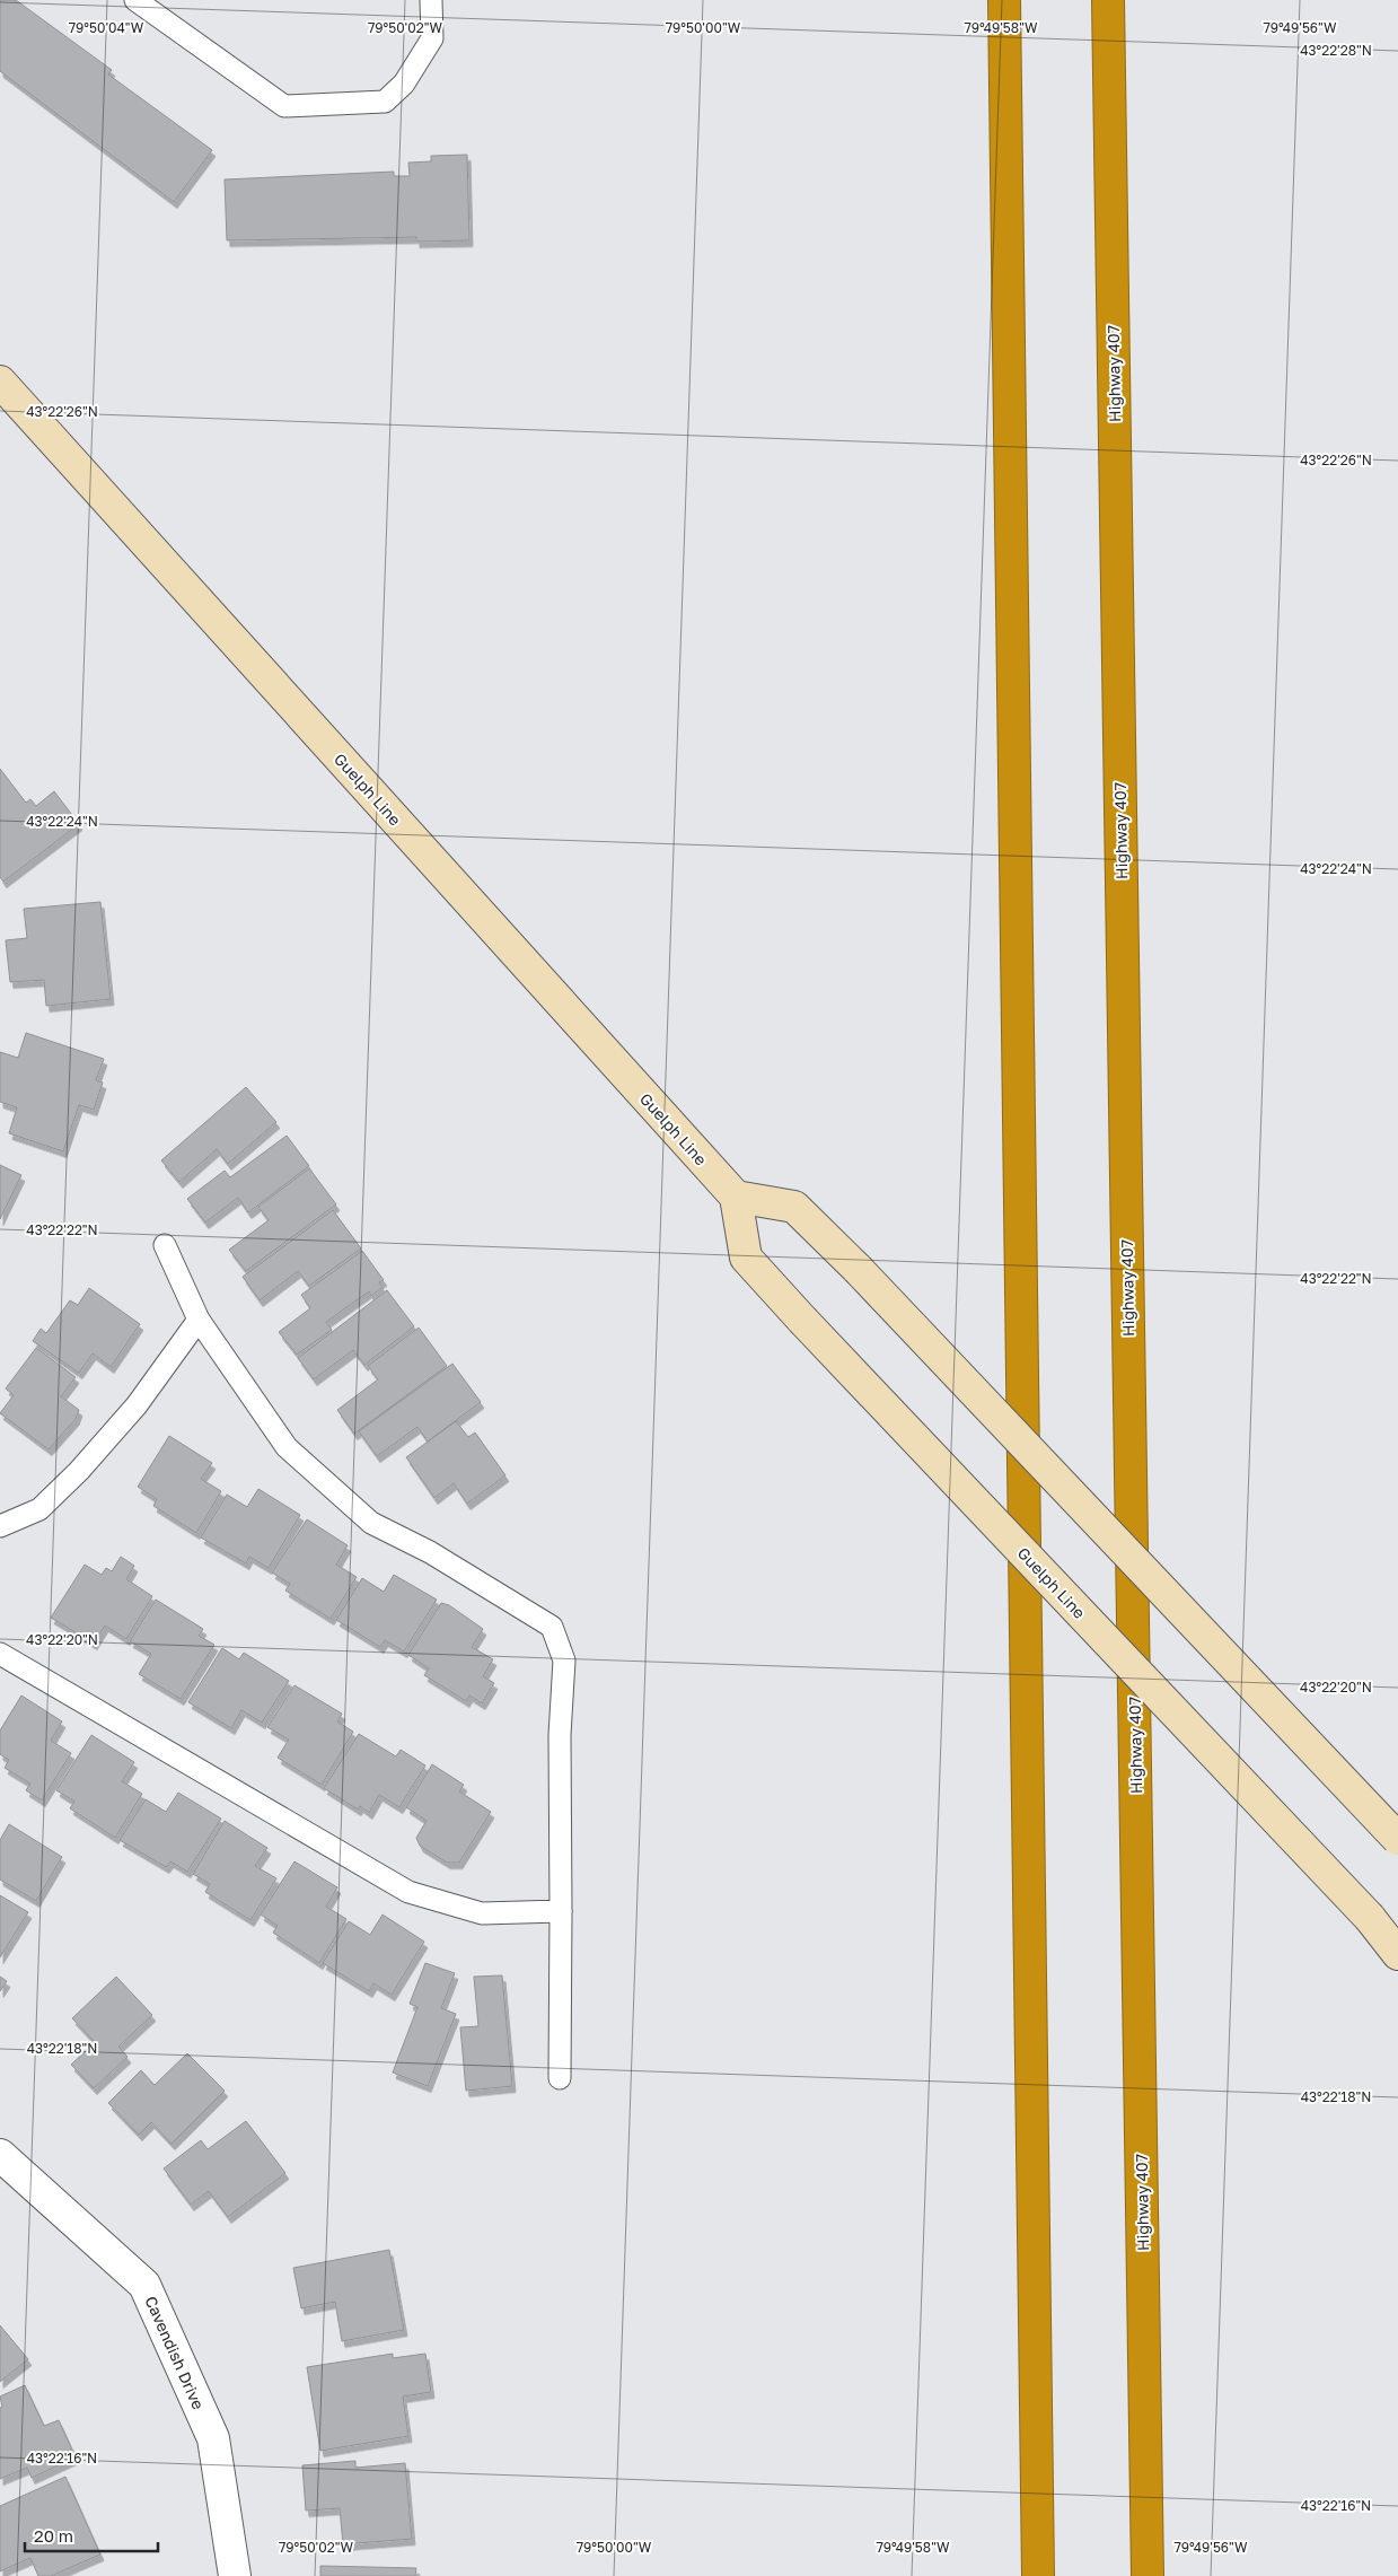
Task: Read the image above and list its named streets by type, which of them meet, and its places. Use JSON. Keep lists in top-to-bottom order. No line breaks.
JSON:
{"streets":{"highway":["Highway 407"],"main road":["Guelph Line"],"street":["Cavendish Drive"]},"scale_bar":"20 m","coordinates":["79°50'04\"W","79°50'02\"W","79°50'00\"W","79°49'58\"W","79°49'56\"W","43°22'28\"N","43°22'26\"N","43°22'24\"N","43°22'22\"N","43°22'20\"N","43°22'18\"N","43°22'16\"N"]}
